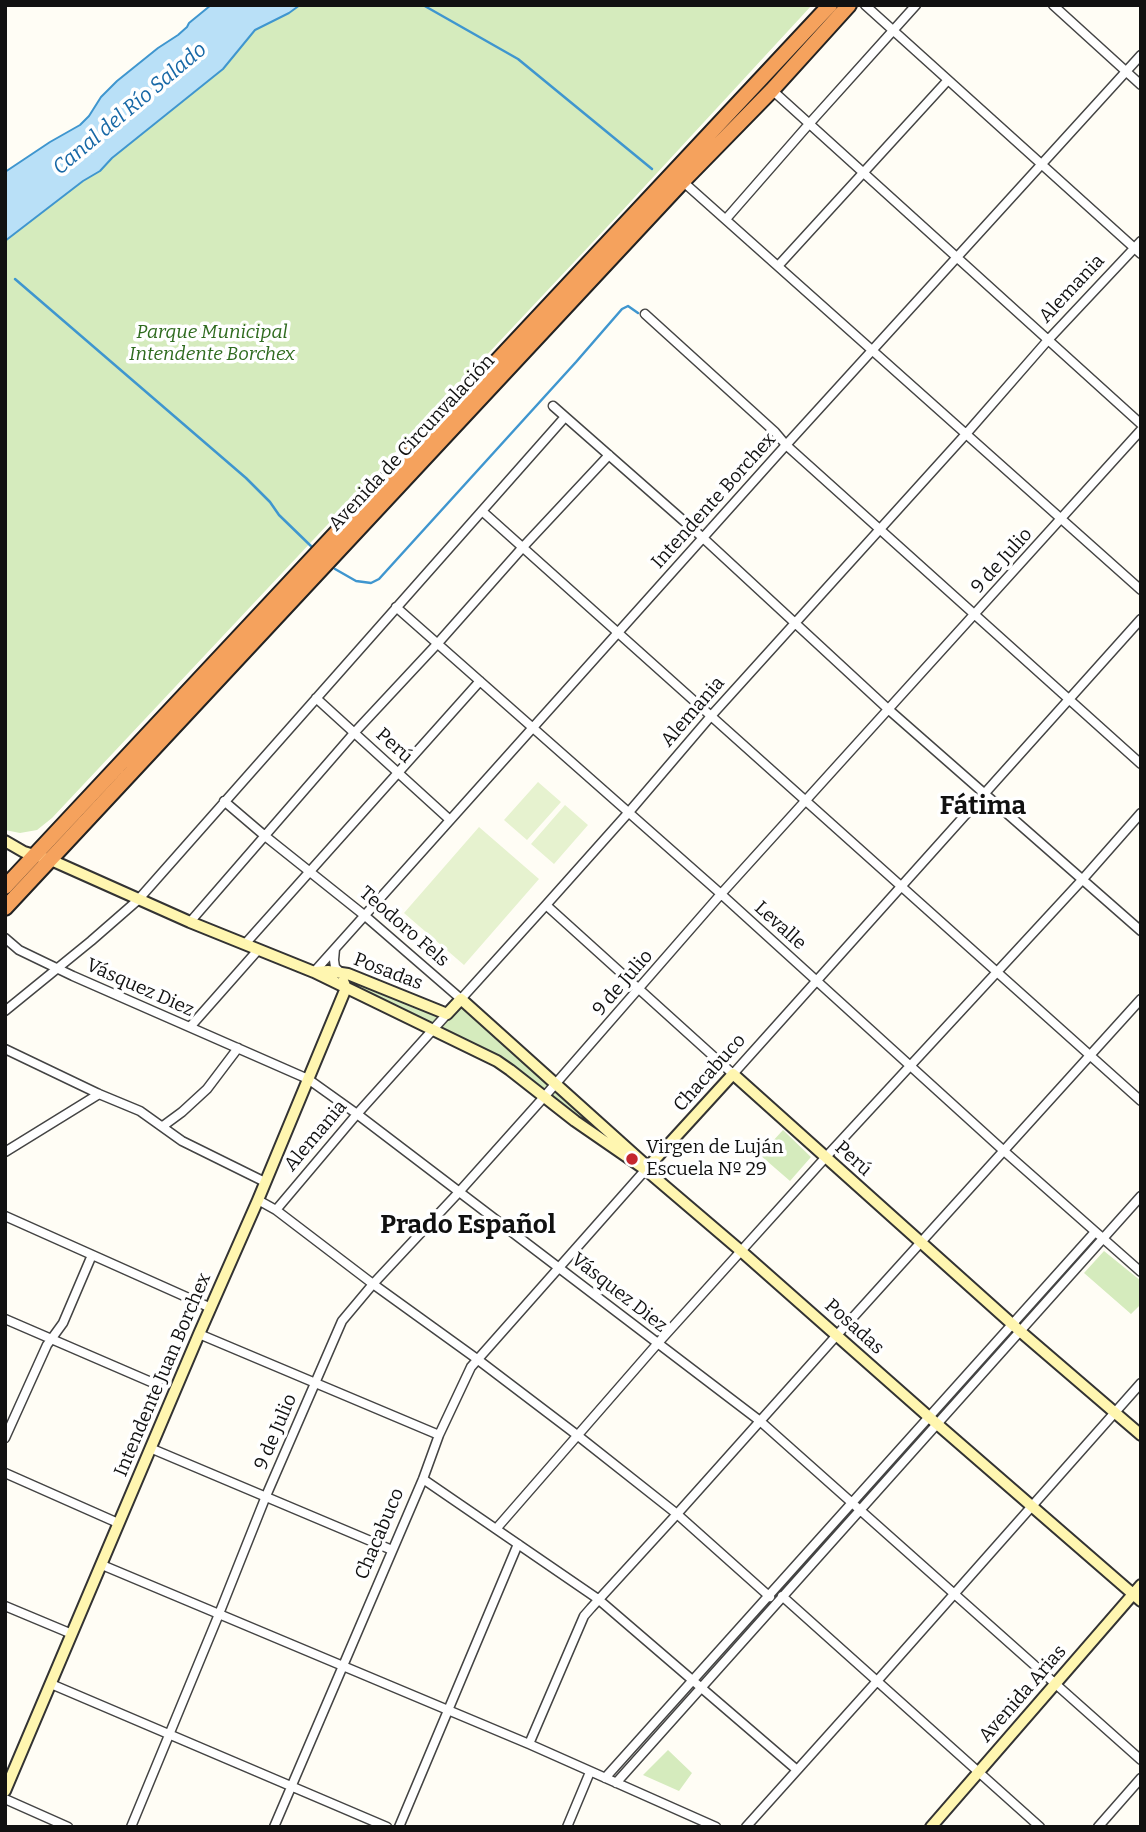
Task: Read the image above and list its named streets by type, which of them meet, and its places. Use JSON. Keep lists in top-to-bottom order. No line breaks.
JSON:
{"streets":{"highway":["Avenida de Circunvalación"],"main road":["Alemania","Perú","Teodoro Fels","Posadas","Chacabuco","Intendente Juan Borchex","Avenida Arias"],"street":["Intendente Borchex","9 de Julio","Levalle","Vásquez Diez"]},"crossings":[["Alemania","Perú"],["Alemania","Levalle"],["Alemania","Teodoro Fels"],["Alemania","Posadas"],["Alemania","Vásquez Diez"],["Avenida de Circunvalación","Posadas"],["Intendente Borchex","Perú"],["Intendente Borchex","Levalle"],["Intendente Borchex","Teodoro Fels"],["Intendente Borchex","Posadas"],["9 de Julio","Perú"],["9 de Julio","Levalle"],["9 de Julio","Teodoro Fels"],["9 de Julio","Posadas"],["9 de Julio","Vásquez Diez"],["Perú","Chacabuco"],["Levalle","Chacabuco"],["Teodoro Fels","Posadas"],["Posadas","Chacabuco"],["Posadas","Intendente Juan Borchex"],["Posadas","Avenida Arias"],["Vásquez Diez","Chacabuco"],["Vásquez Diez","Intendente Juan Borchex"],["Vásquez Diez","Avenida Arias"]],"districts":["Fátima","Prado Español"],"water":["Canal del Río Salado"],"parks":["Parque Municipal Intendente Borchex"],"places":["Virgen de Luján Escuela Nº 29"]}
